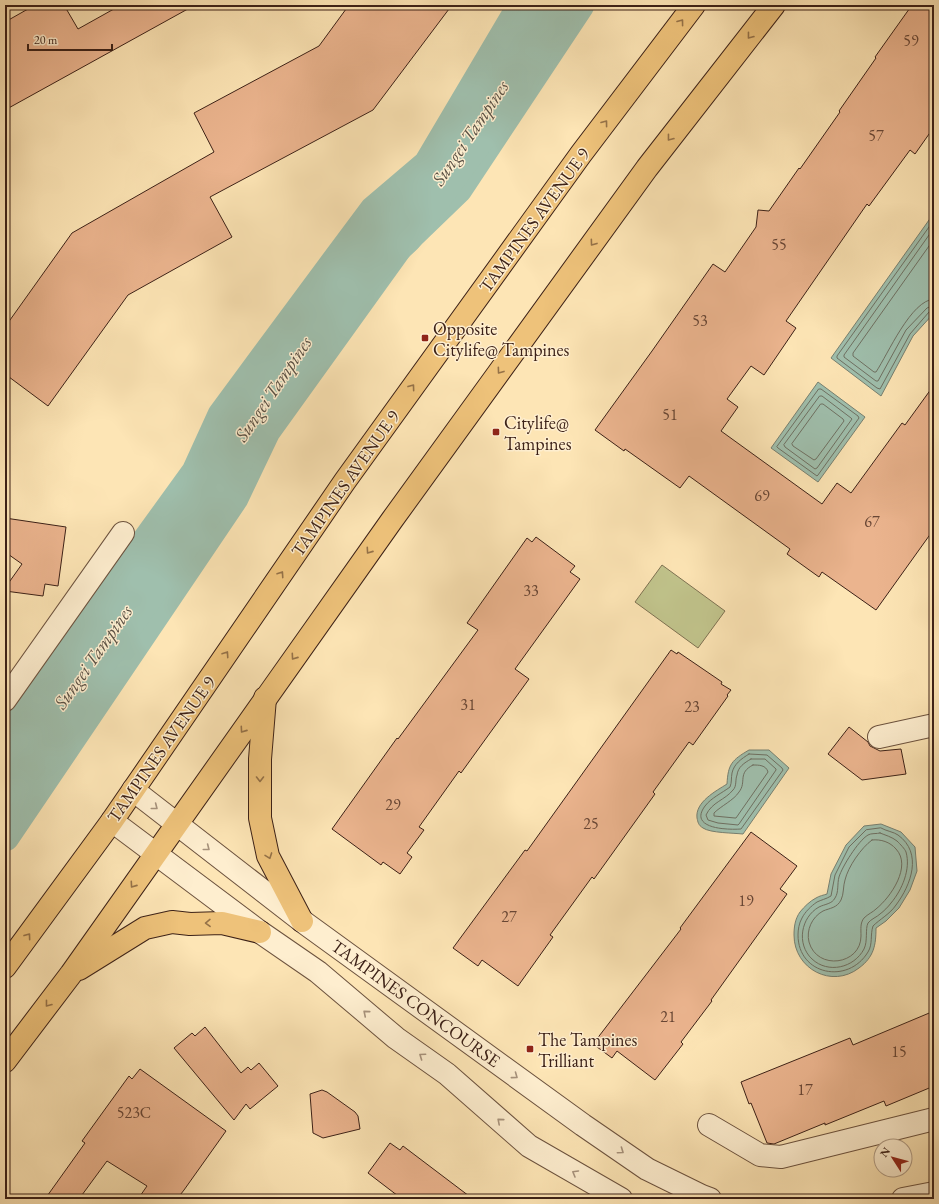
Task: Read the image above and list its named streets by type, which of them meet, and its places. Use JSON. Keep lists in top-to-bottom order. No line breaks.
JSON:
{"streets":{"main road":["TAMPINES AVENUE 9"],"street":["TAMPINES CONCOURSE"]},"crossings":[["TAMPINES AVENUE 9","TAMPINES CONCOURSE"]],"water":["Sungei Tampines"],"places":{"transit":["Opposite Citylife@ Tampines","Citylife@ Tampines","The Tampines Trilliant"]},"house_numbers":["59","57","55","53","51","69","67","33","31","23","29","25","19","27","21","15","17","523C"],"scale_bar":"20 m","north":"top left"}
